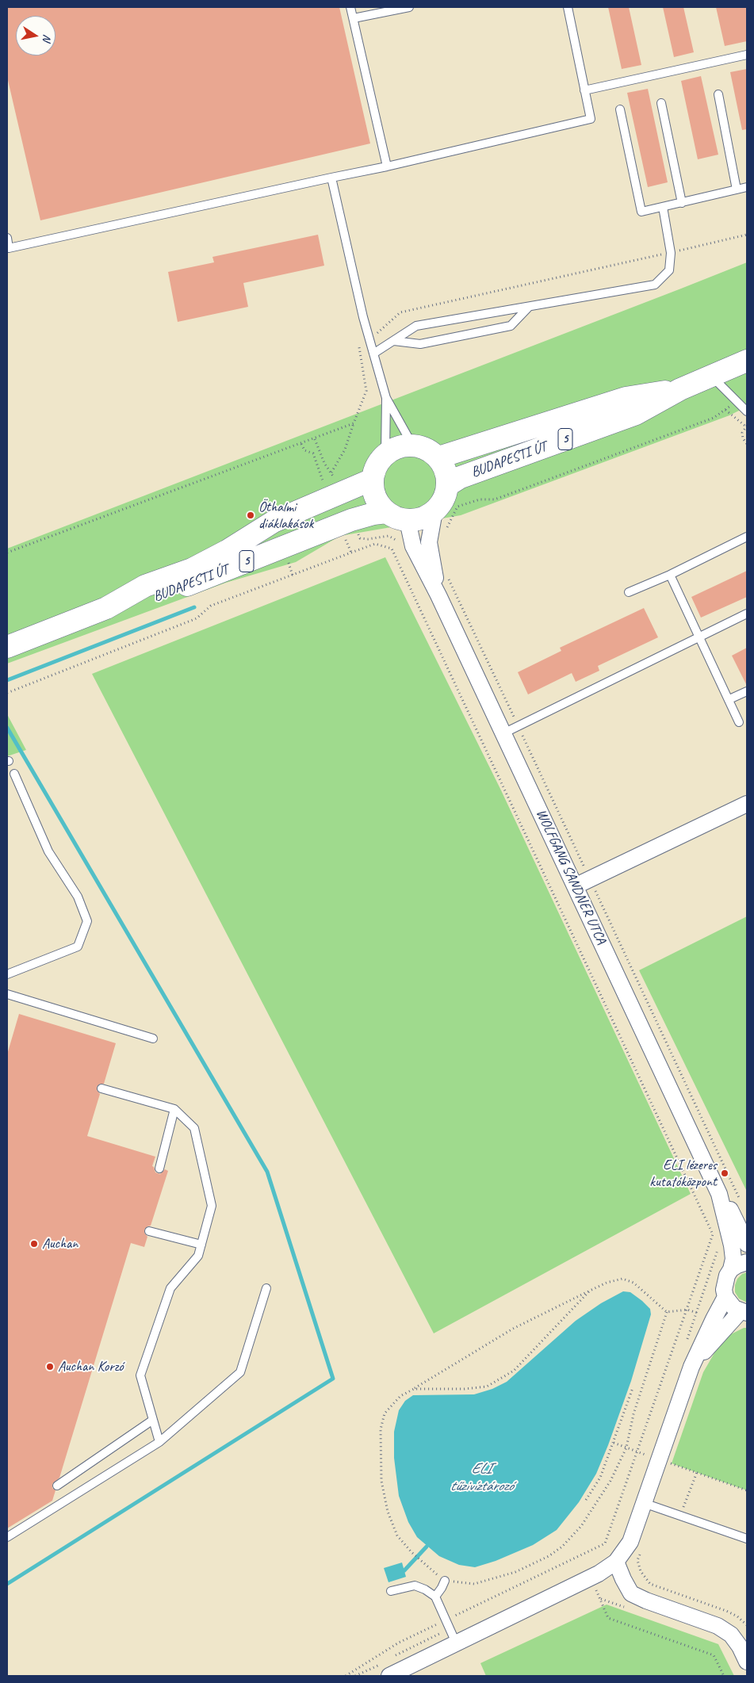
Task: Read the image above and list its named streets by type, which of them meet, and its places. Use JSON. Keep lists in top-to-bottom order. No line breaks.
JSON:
{"streets":{"main road":["5","BUDAPESTI ÚT"],"street":["WOLFGANG SANDNER UTCA"]},"crossings":[["BUDAPESTI ÚT","WOLFGANG SANDNER UTCA"]],"water":["ELI tűzivíztározó"],"places":["Öthalmi diáklakások","ELI lézeres kutatóközpont","Auchan","Auchan Korzó"],"north":"right"}
